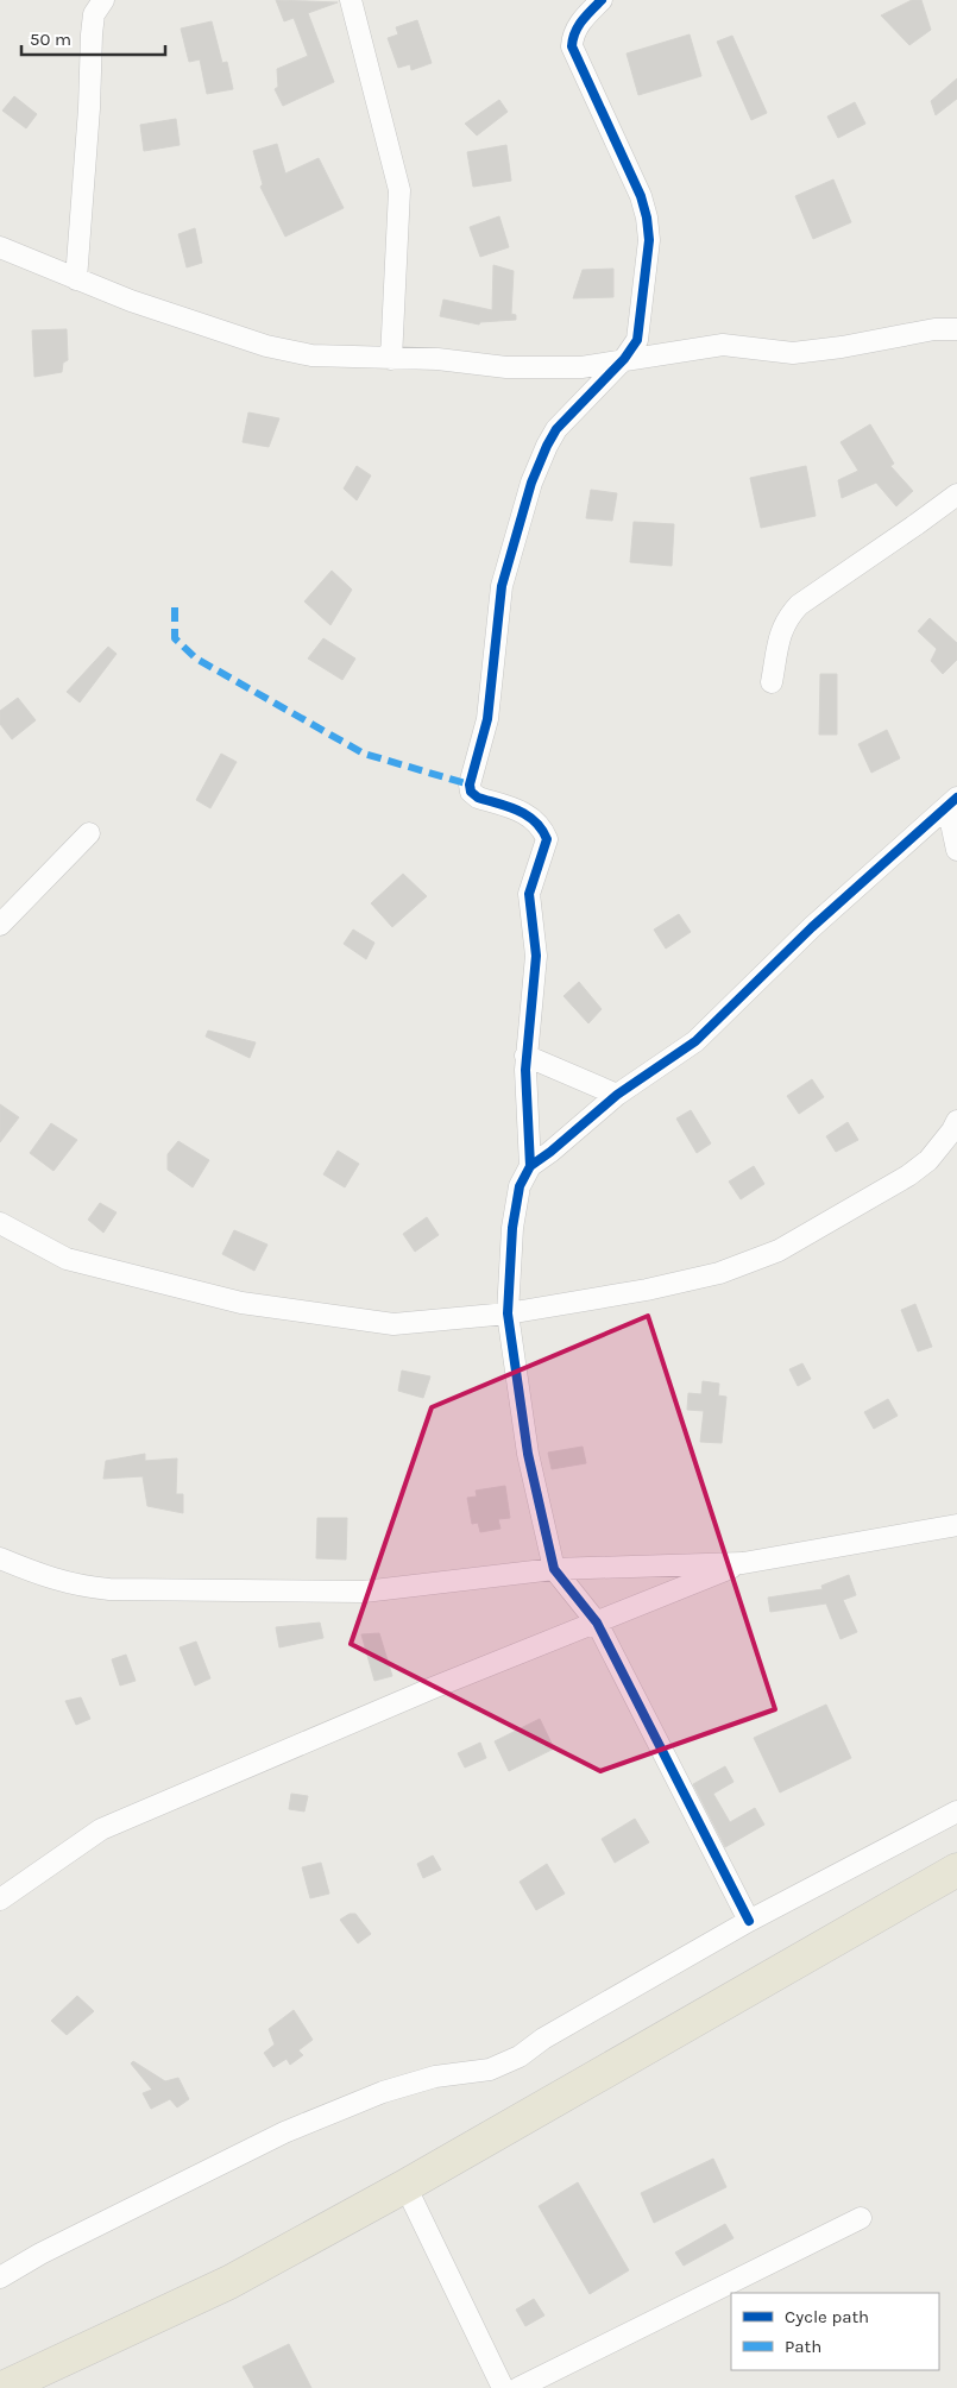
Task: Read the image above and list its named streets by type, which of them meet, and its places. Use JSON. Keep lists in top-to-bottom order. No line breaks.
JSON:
{"legend":["Cycle path","Path"],"scale_bar":"50 m"}
